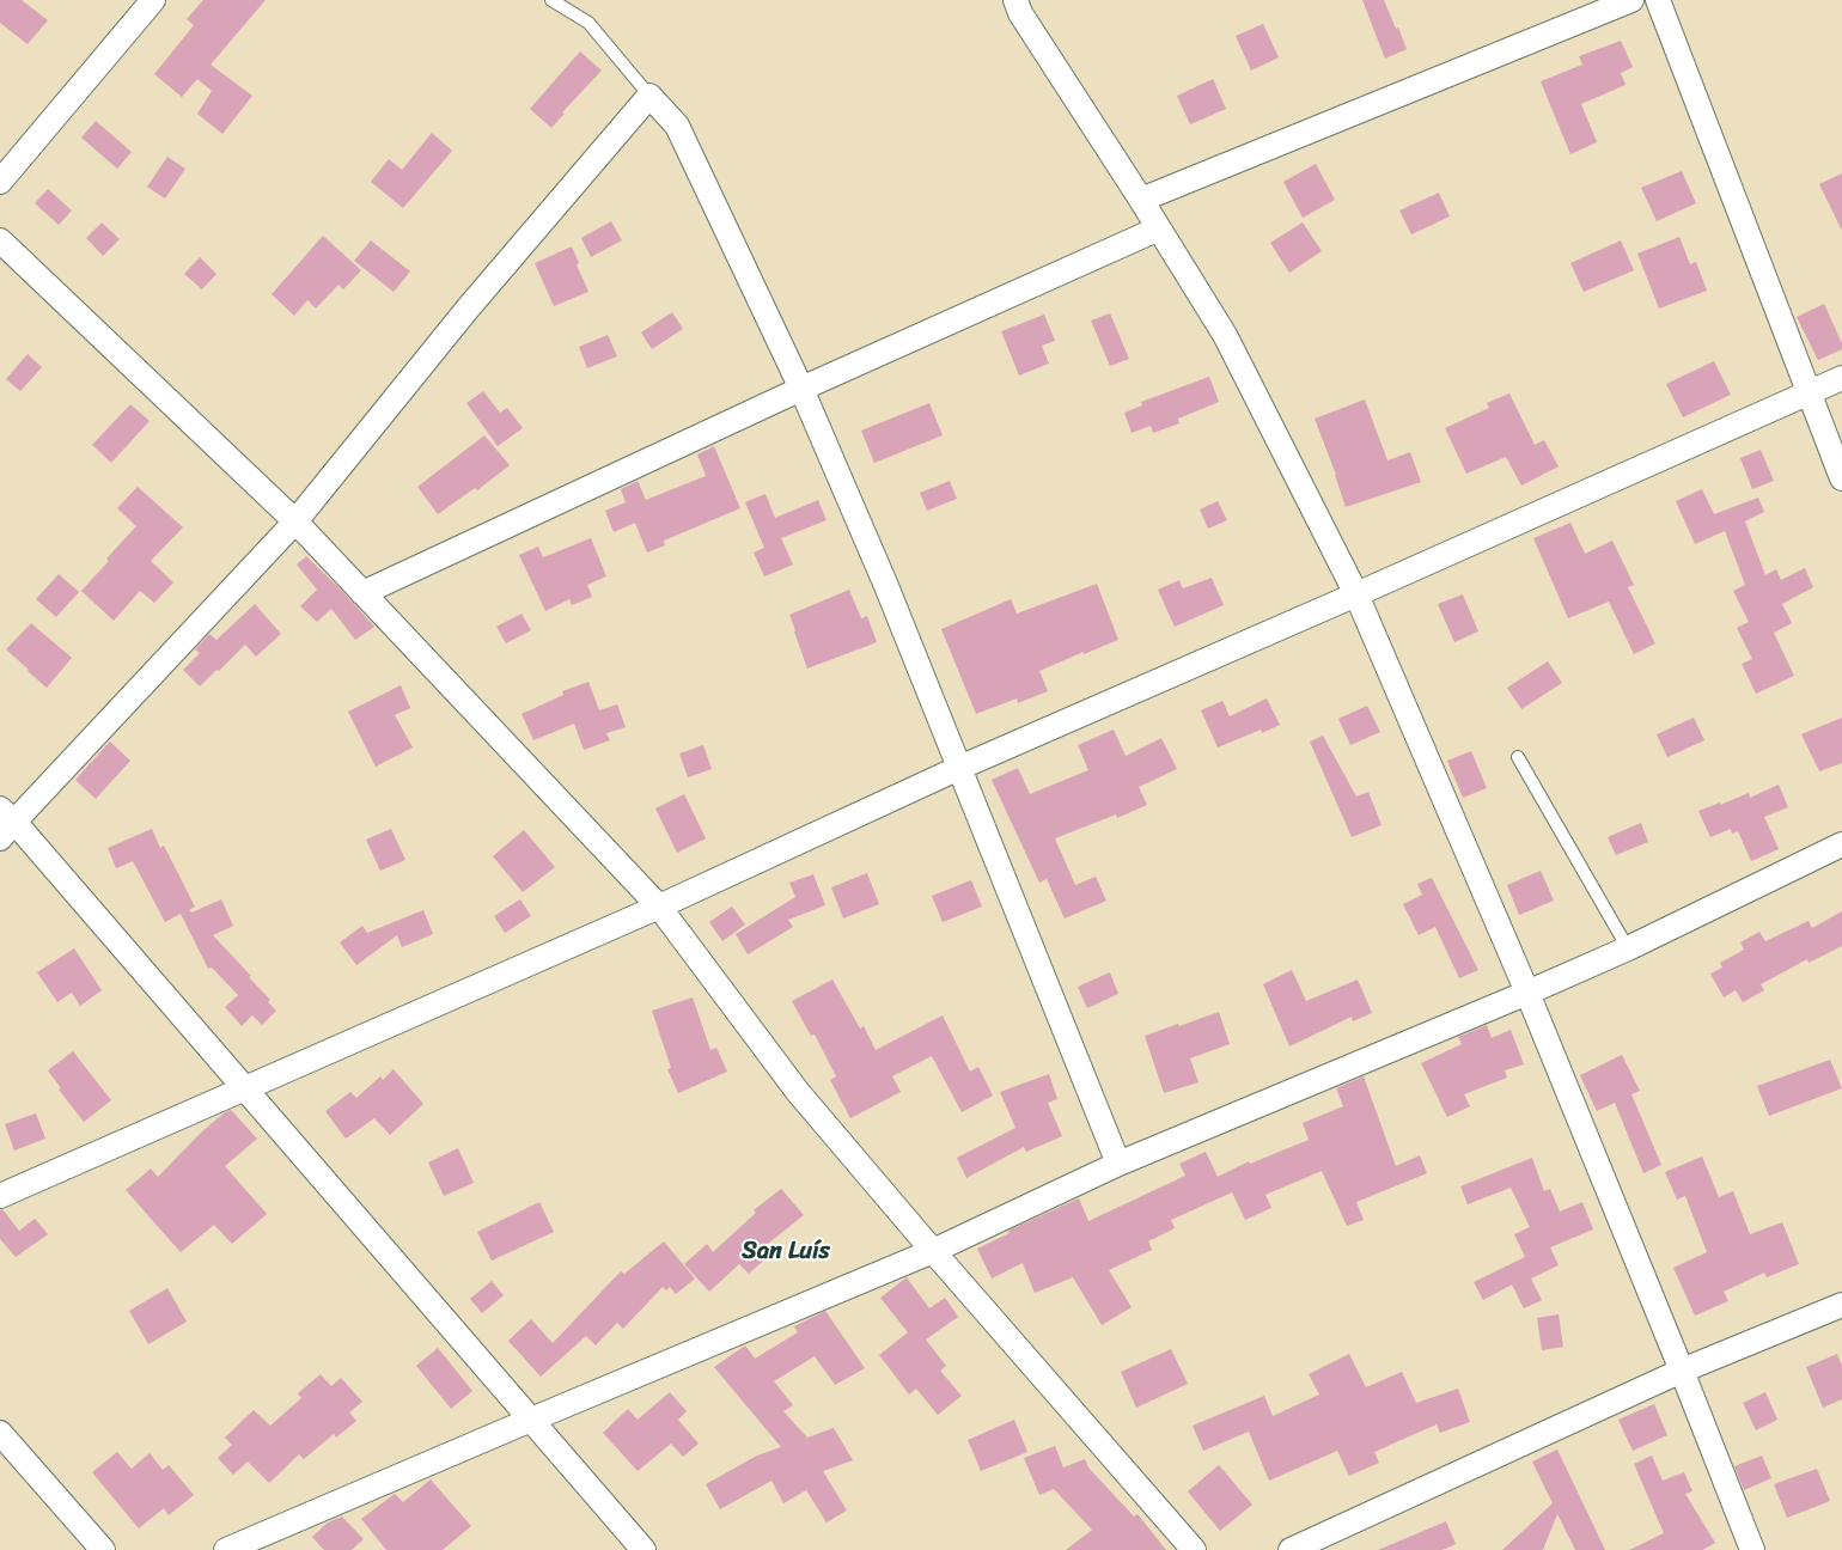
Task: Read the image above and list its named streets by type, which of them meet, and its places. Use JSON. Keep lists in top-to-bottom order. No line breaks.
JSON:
{"districts":["San Luís"]}
